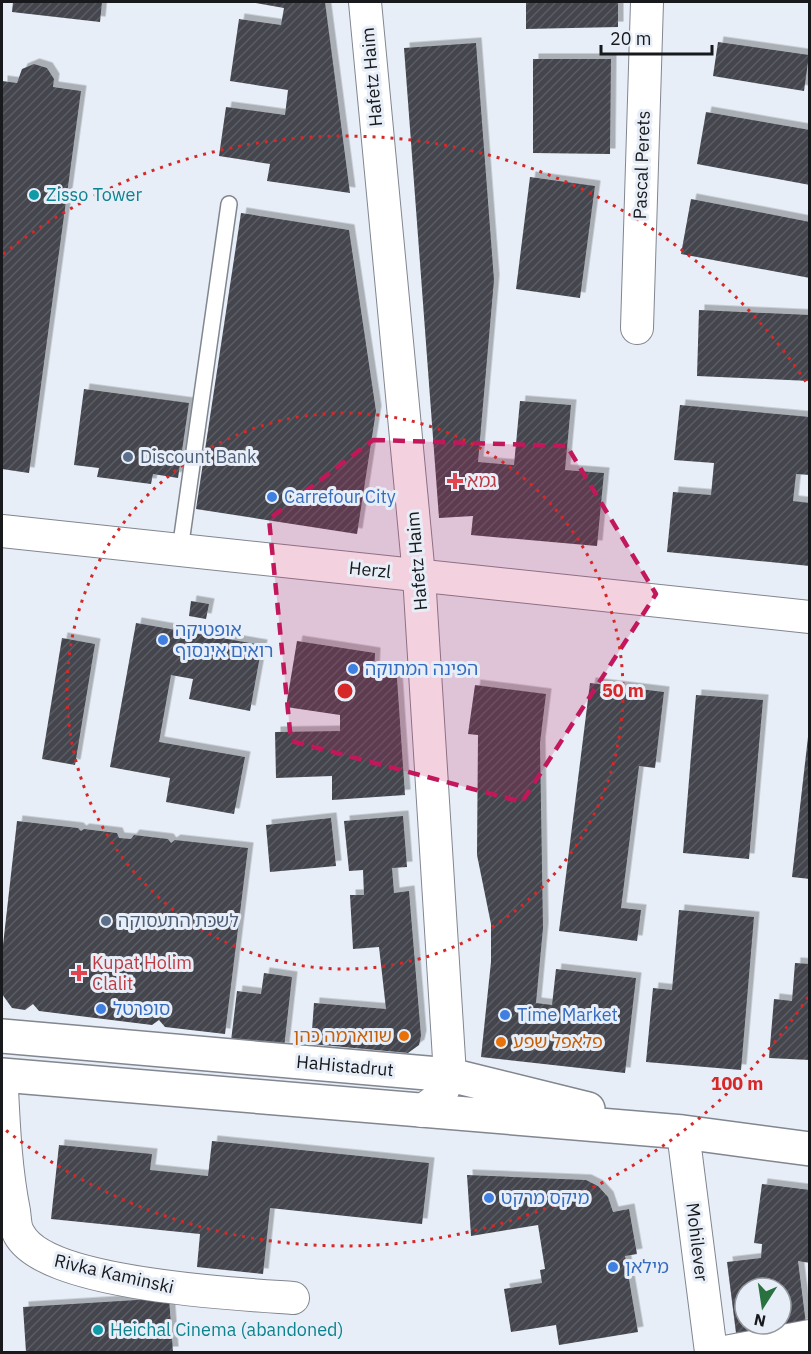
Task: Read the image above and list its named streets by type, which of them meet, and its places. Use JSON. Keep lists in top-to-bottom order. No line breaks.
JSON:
{"streets":{"street":["Hafetz Haim","Pascal Perets","Herzl","HaHistadrut","Mohilever","Rivka Kaminski"]},"crossings":[["Hafetz Haim","Herzl"],["Hafetz Haim","HaHistadrut"],["HaHistadrut","Mohilever"]],"places":{"other":["Zisso Tower","Discount Bank","Carrefour City","אופטיקה רואים אינסוף","הפינה המתוקה","לשכת התעסוקה","סופרטל","Time Market","שווארמה כהן","פלאפל שפע","מיקס מרקט","מילאן","Heichal Cinema (abandoned)"],"health":["גמא","Kupat Holim Clalit"]},"scale_bar":"20 m","north":"bottom","rings":["50 m","100 m"]}
